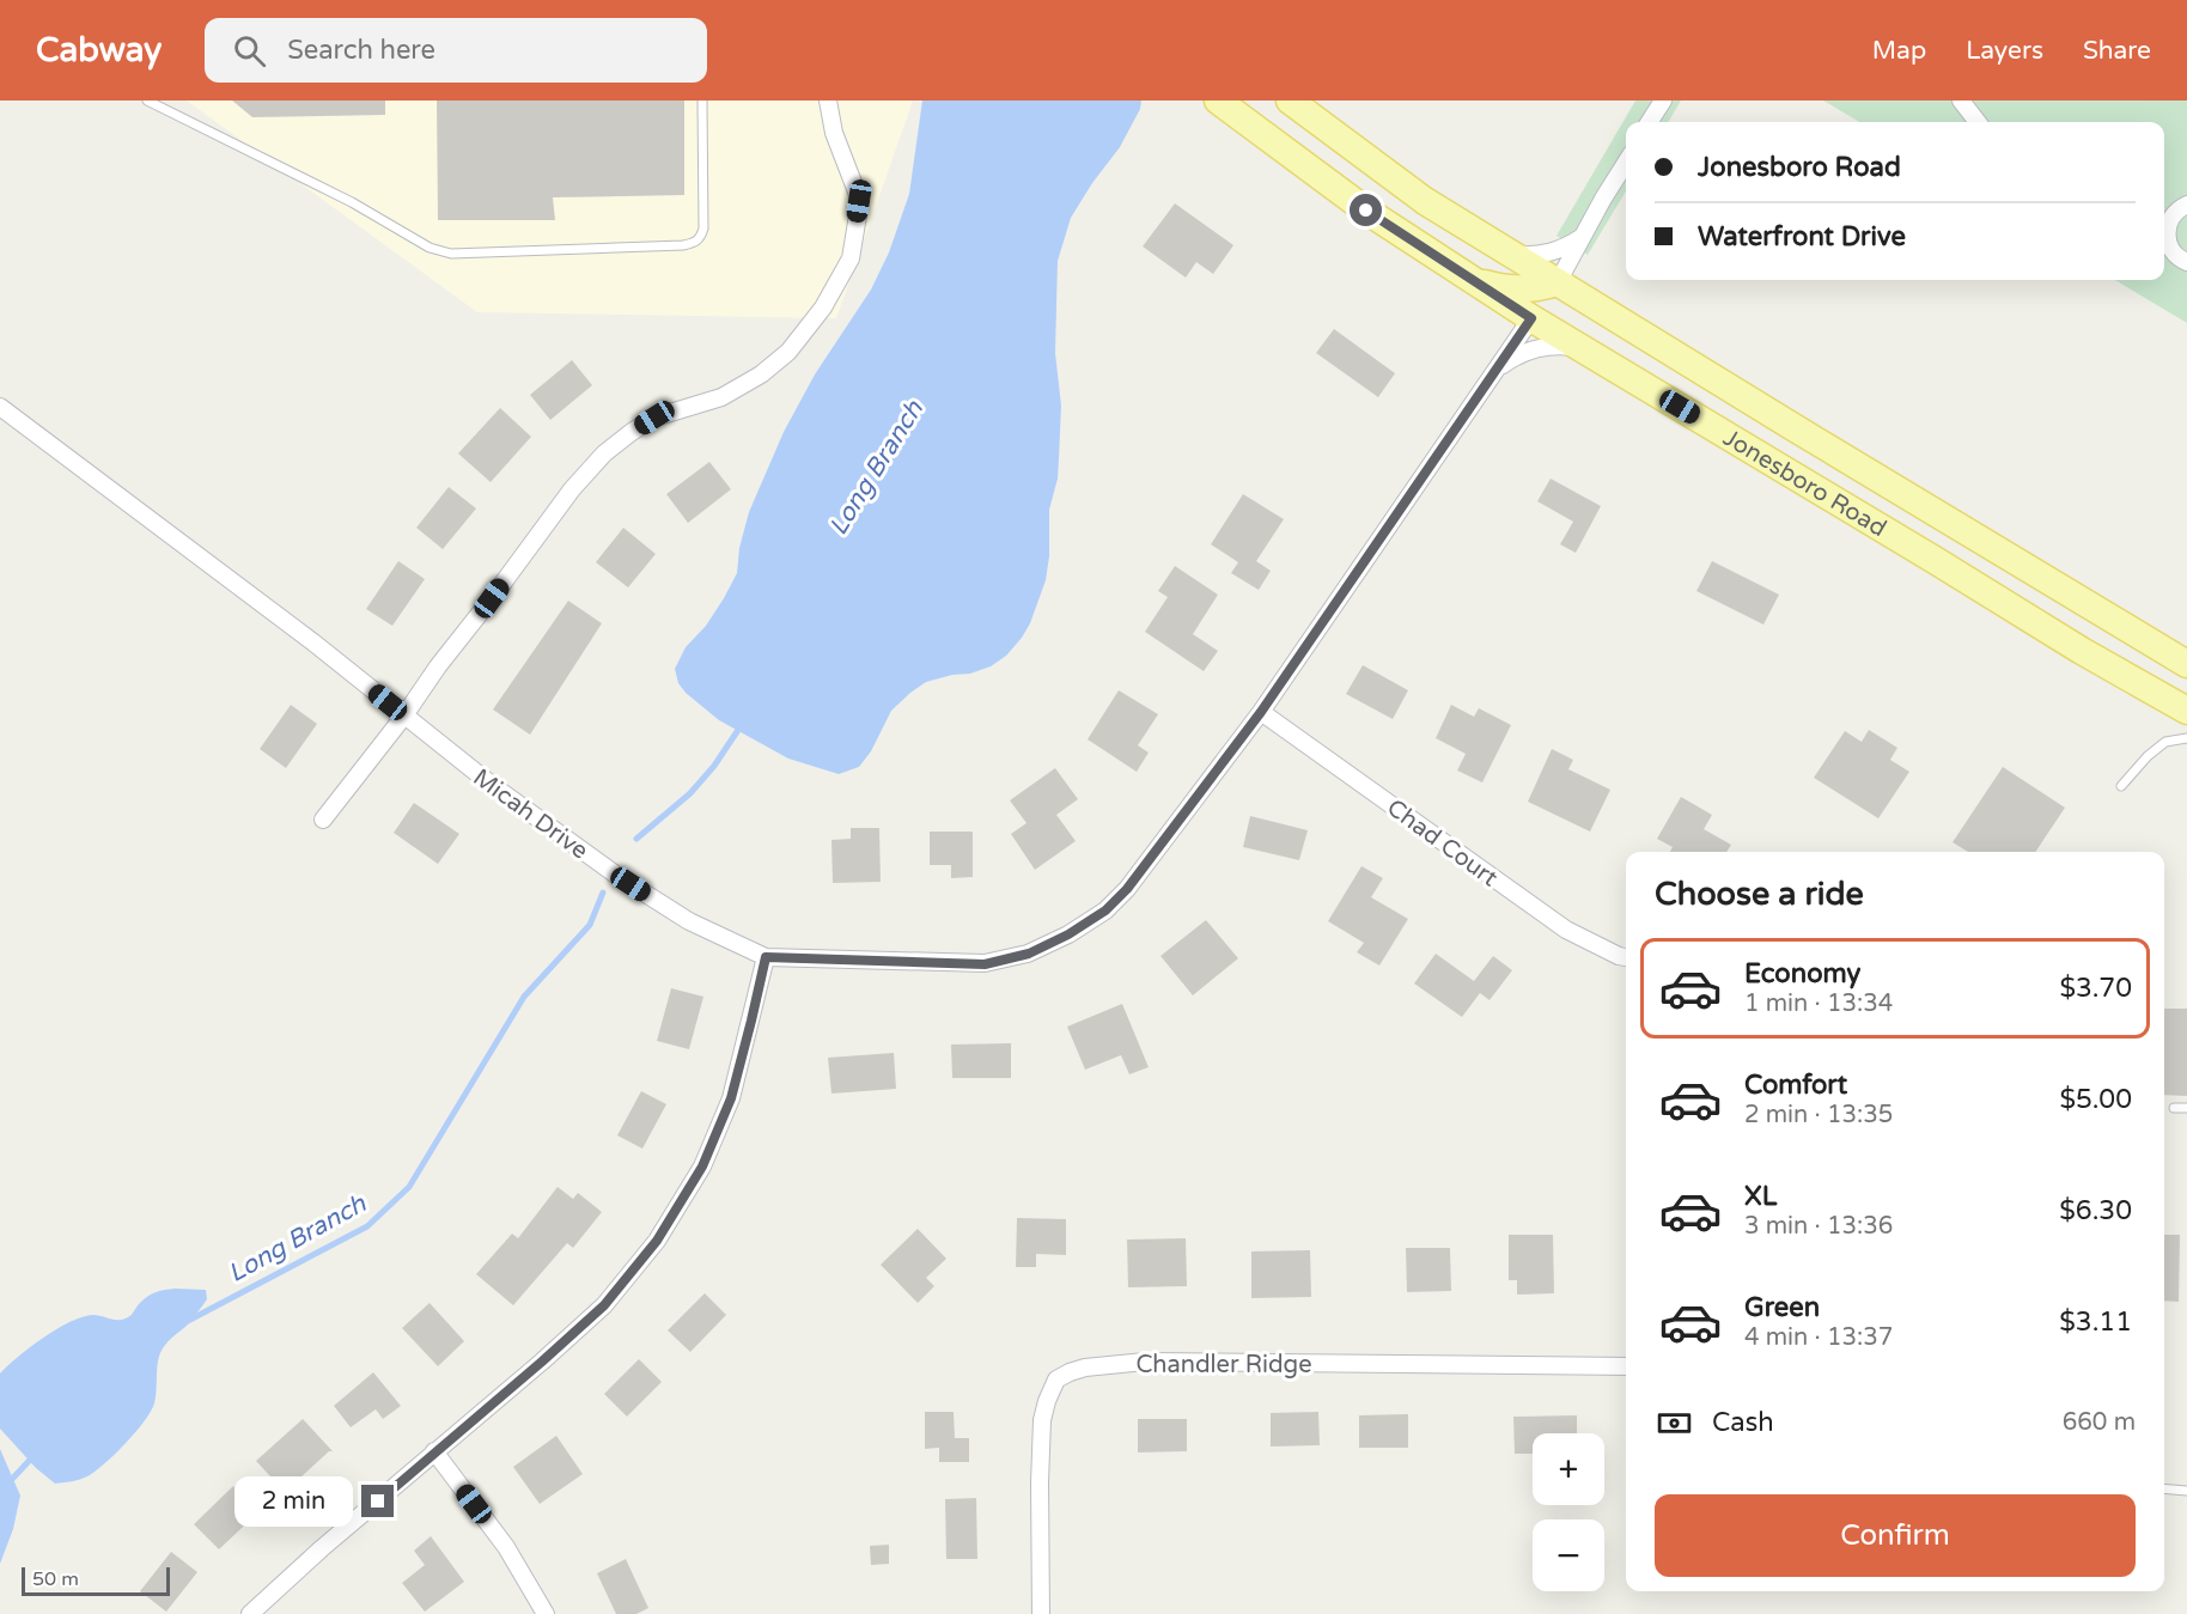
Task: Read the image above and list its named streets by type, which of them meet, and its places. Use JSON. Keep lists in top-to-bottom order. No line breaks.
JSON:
{"streets":{"main road":["Jonesboro Road"],"street":["Micah Drive","Chad Court","Chandler Ridge"]},"crossings":[["Jonesboro Road","Micah Drive"],["Micah Drive","Chad Court"]],"water":["Long Branch"],"scale_bar":"50 m","page":{"header":"Cabway","search":"Search here","nav":["Map","Layers","Share"],"banner":["Jonesboro Road","Waterfront Drive"],"heading":"Choose a ride","list":[{"name":"Economy","note":"1 min · 13:34","value":"$3.70"},{"name":"Comfort","note":"2 min · 13:35","value":"$5.00"},{"name":"XL","note":"3 min · 13:36","value":"$6.30"},{"name":"Green","note":"4 min · 13:37","value":"$3.11"}],"pay":["Cash","660 m"],"map_buttons":["+","−"],"bubble":"2 min","buttons":"Confirm","scale":"50 m"}}
